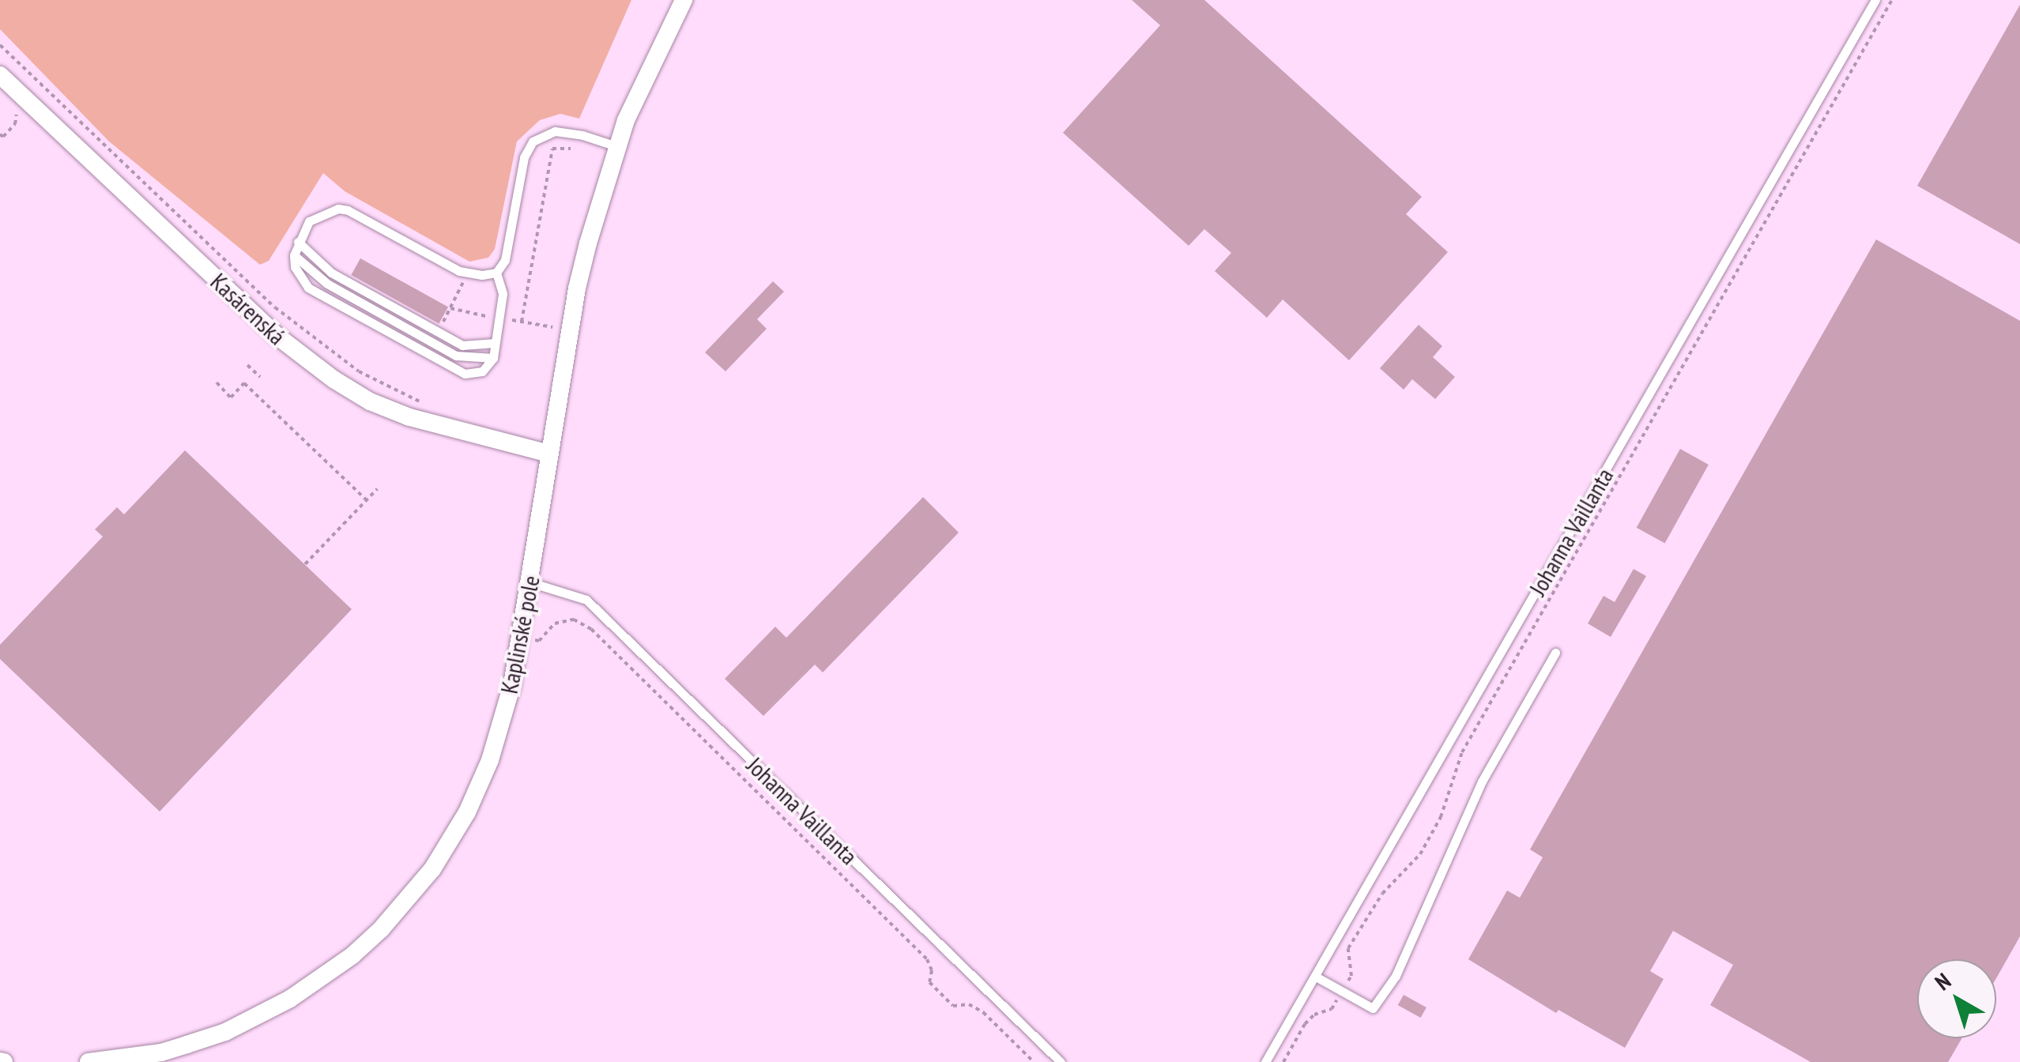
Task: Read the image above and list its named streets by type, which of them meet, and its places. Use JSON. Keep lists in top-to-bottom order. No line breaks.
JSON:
{"streets":{"street":["Kasárenská","Kaplinské pole"],"lane":["Johanna Vaillanta"]},"crossings":[["Kasárenská","Kaplinské pole"],["Johanna Vaillanta","Kaplinské pole"]],"north":"top left"}
